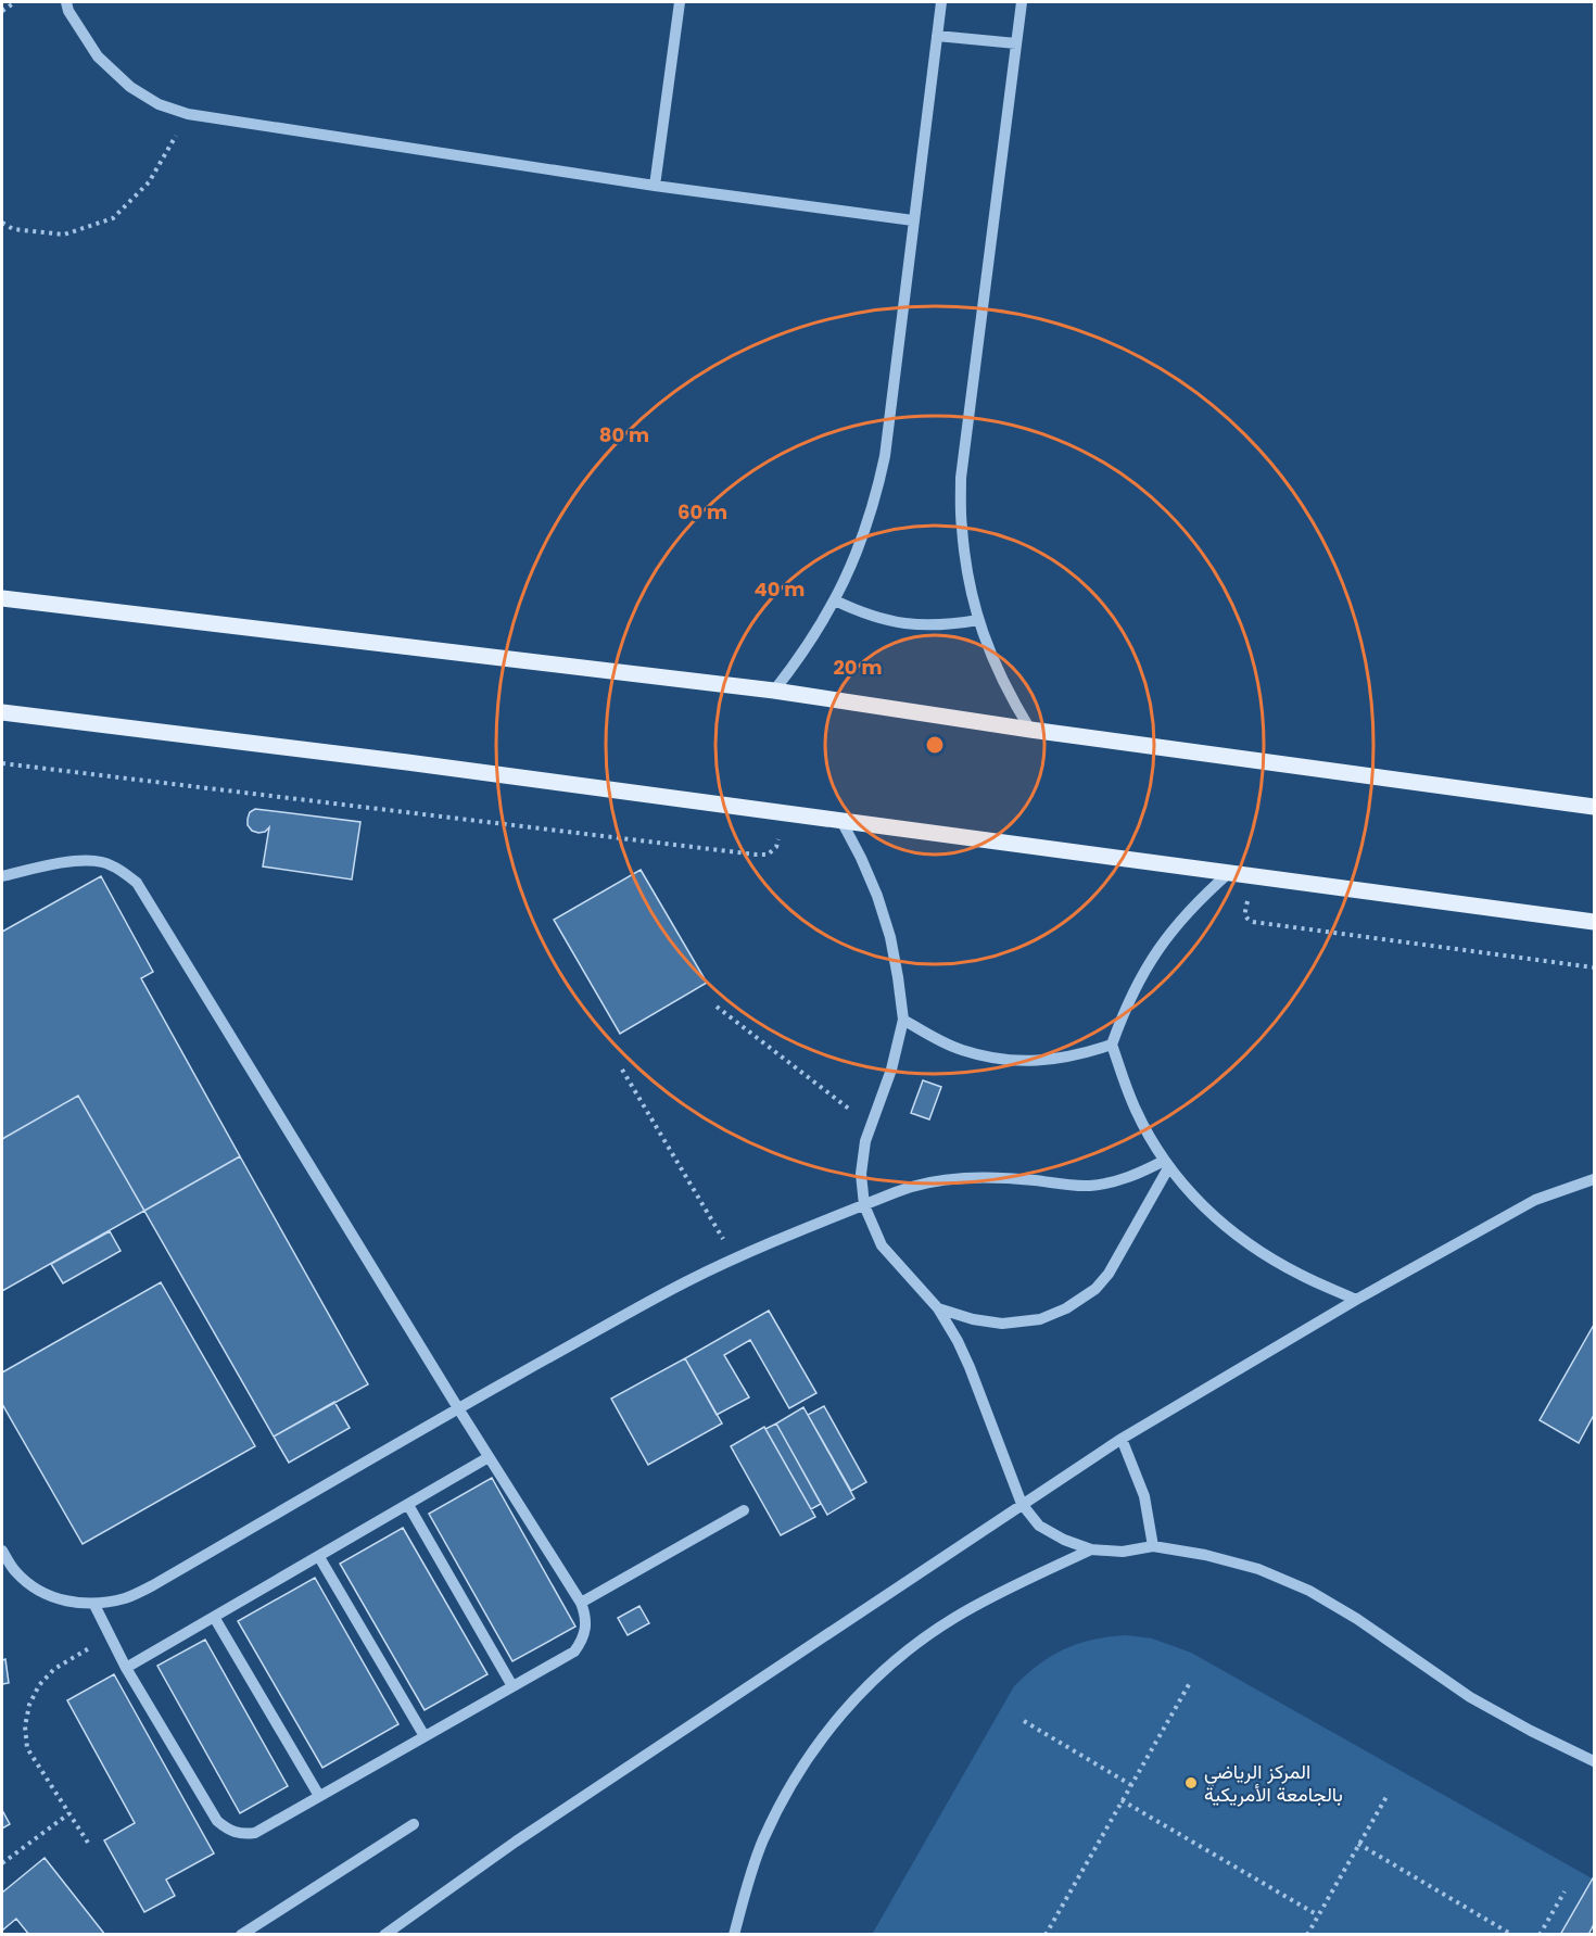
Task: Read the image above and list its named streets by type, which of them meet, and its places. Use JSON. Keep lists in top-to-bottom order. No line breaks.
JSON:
{"places":["المركز الرياضي بالجامعة الأمريكية"],"rings":["80 m","60 m","40 m","20 m"]}
